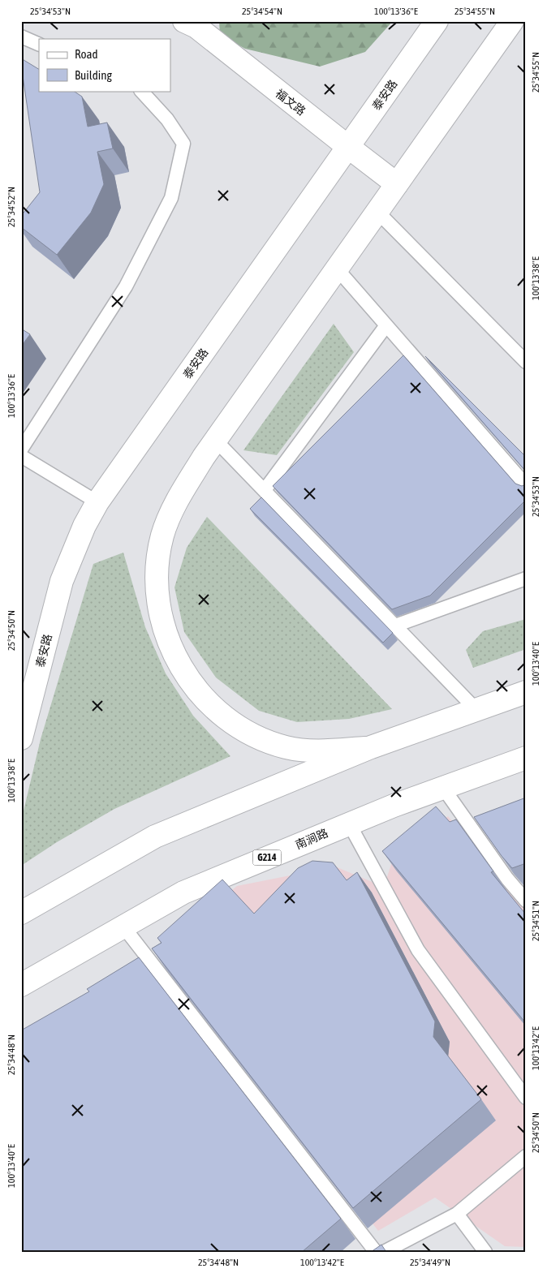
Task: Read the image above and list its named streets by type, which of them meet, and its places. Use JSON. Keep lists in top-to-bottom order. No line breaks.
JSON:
{"streets":{"main road":["泰安路","福文路","南涧路","G214"]},"crossings":[["泰安路","福文路"]],"legend":["Road","Building"],"coordinates":["25°34'53\"N","25°34'54\"N","100°13'36\"E","25°34'55\"N","25°34'52\"N","100°13'38\"E","25°34'50\"N","100°13'40\"E","25°34'51\"N","100°13'42\"E","25°34'48\"N","25°34'49\"N"]}
